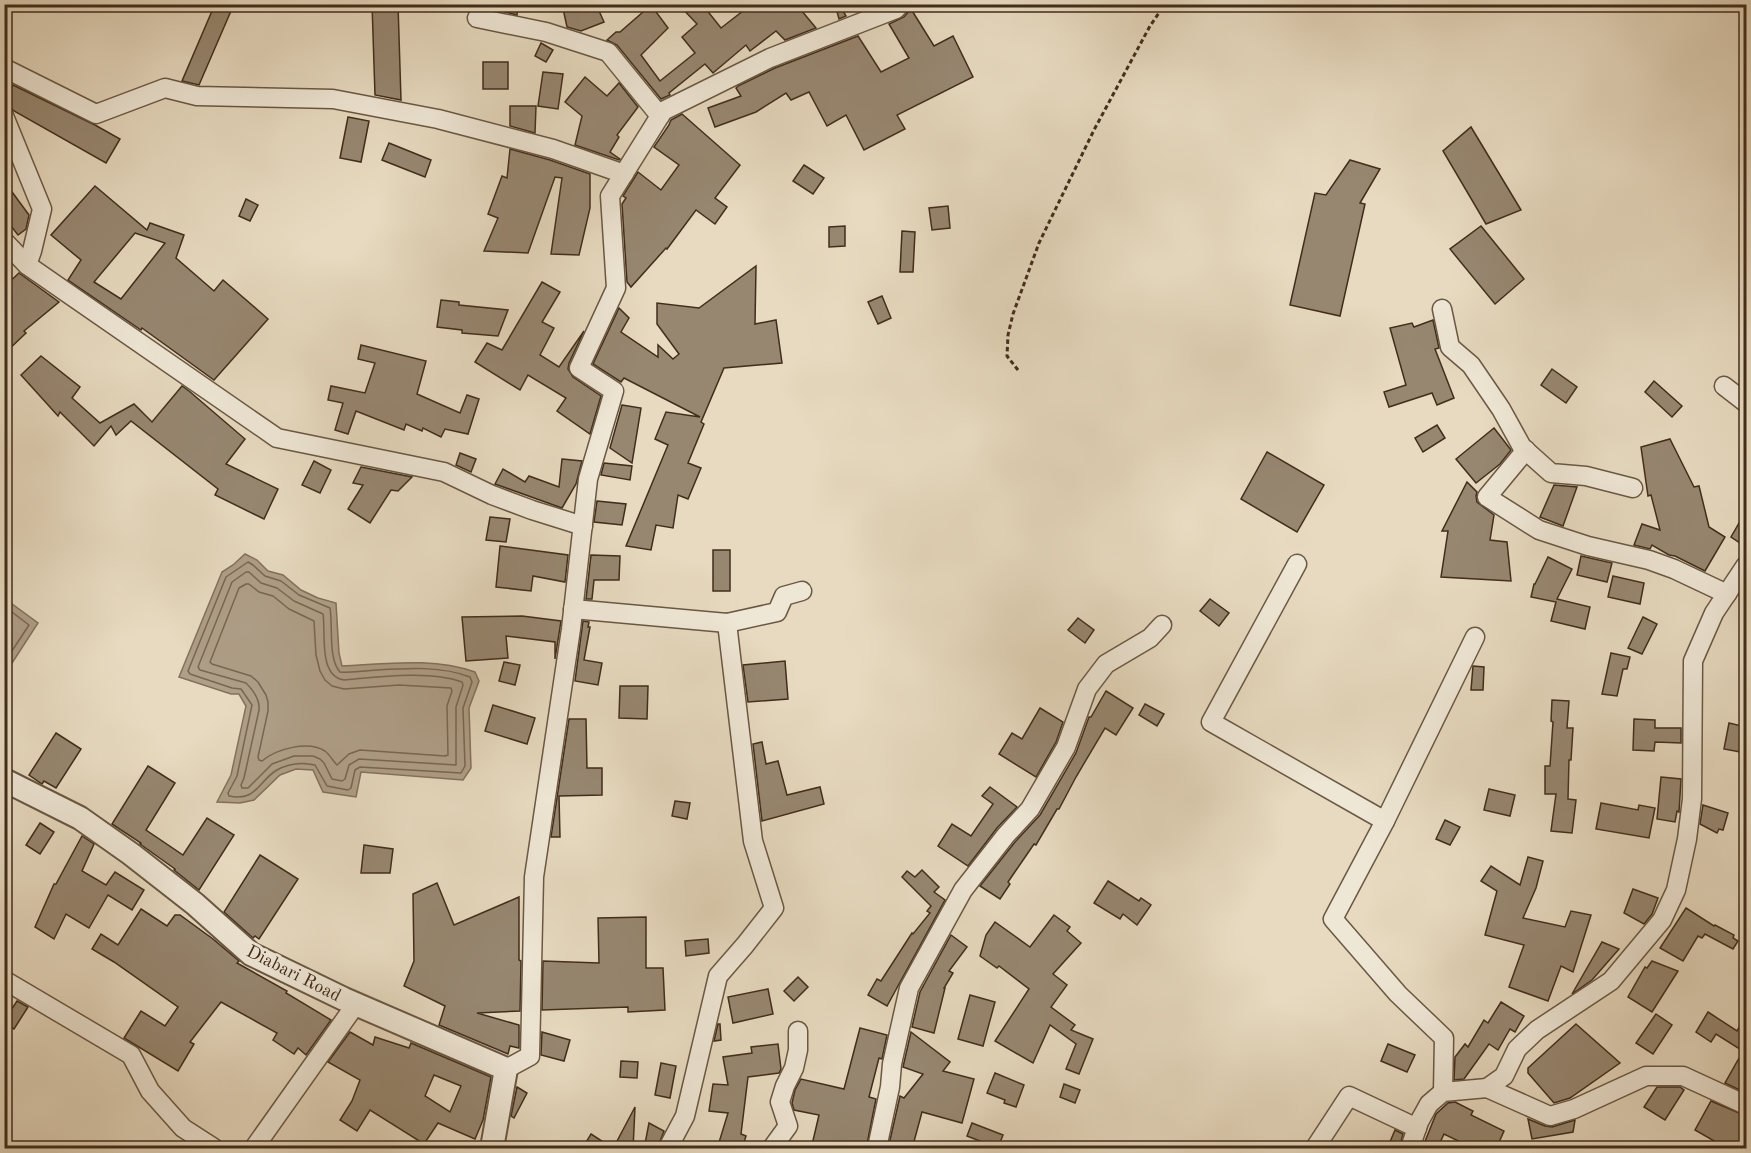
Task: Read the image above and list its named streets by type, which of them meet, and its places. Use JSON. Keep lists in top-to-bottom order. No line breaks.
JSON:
{"streets":{"street":["Diabari Road"]}}
